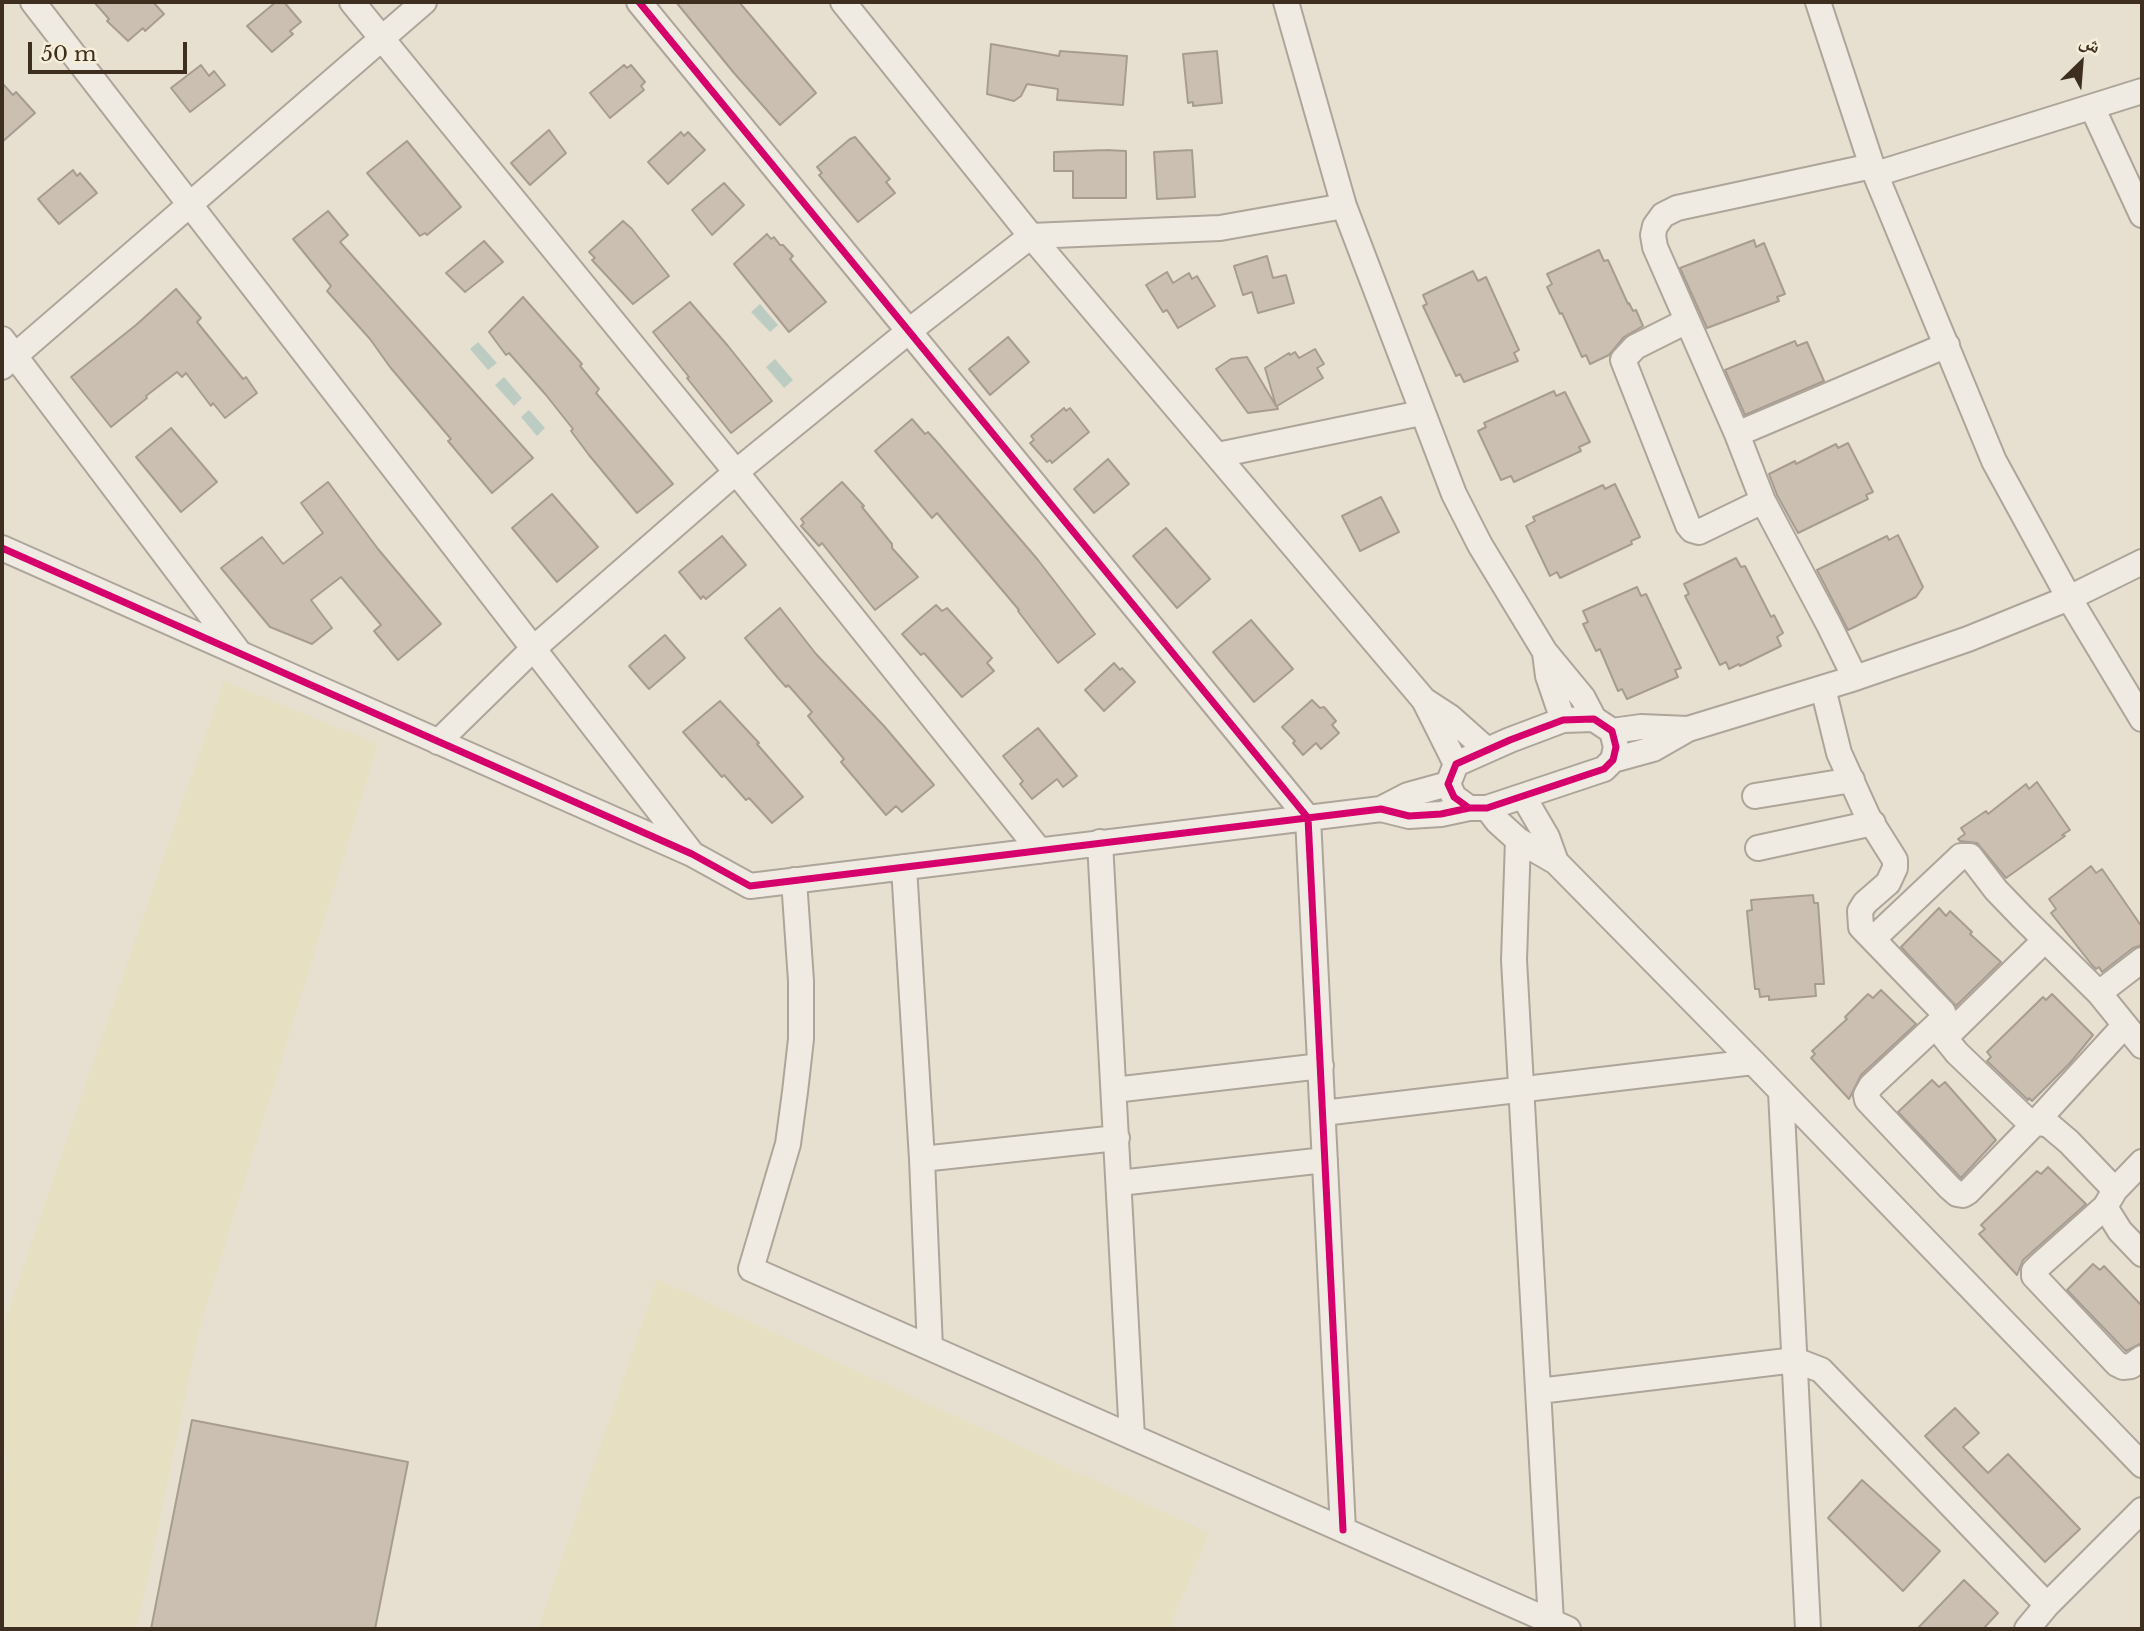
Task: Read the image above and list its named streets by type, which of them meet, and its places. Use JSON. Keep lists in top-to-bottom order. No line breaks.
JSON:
{"scale_bar":"50 m","north":"top right"}
